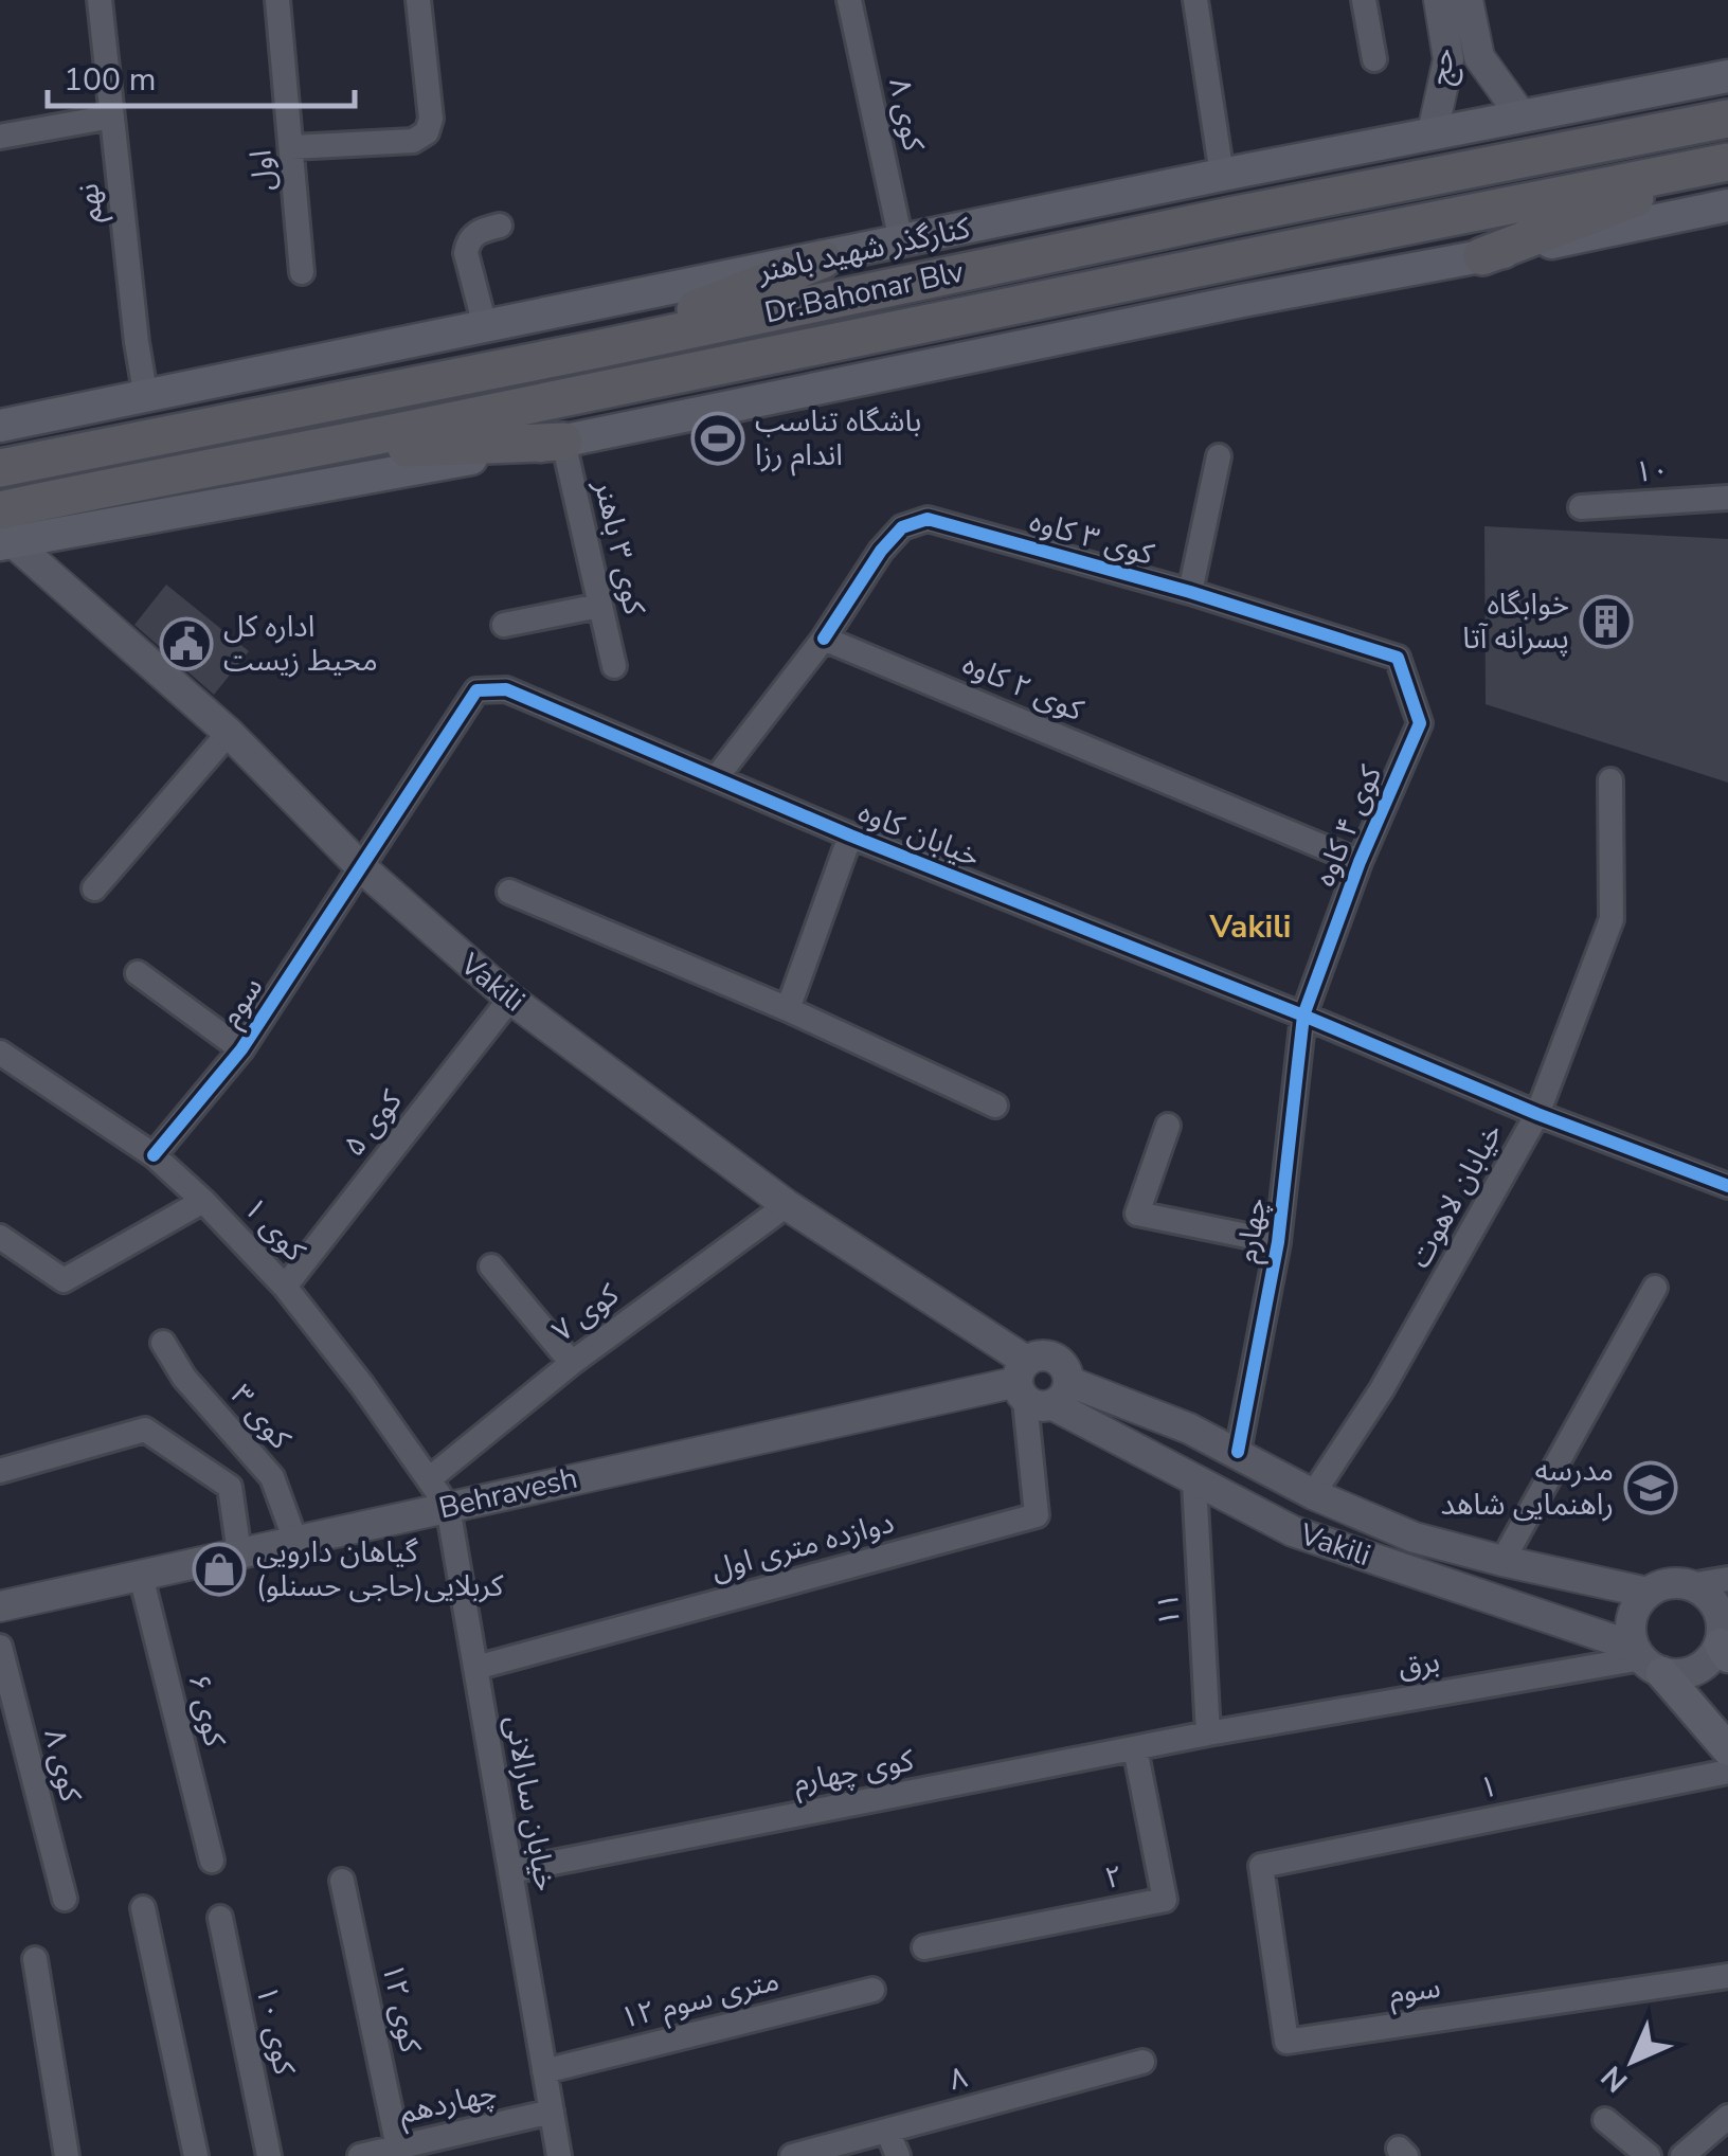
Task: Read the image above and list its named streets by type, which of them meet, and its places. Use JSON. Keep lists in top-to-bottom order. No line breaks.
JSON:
{"streets":{"highway":["Dr.Bahonar Blv"],"main road":["کنارگذر شهید باهنر"],"street":["حج","کوی ۸","اول","نهم","۱۰","کوی ۳ کاوه","کوی ۳ باهنر","کوی ۲ کاوه","کوی ۴ کاوه","خیابان کاوه","Vakili","سوم","کوی ۵","خیابان لاهوت","کوی ۱","چهارم","کوی ۷","کوی ۳","Behravesh","دوازده متری اول","۱۱","برق","کوی ۶","کوی چهارم","۱","خیابان سارالانی","۲","۱۲ متری سوم","کوی ۱۲","کوی ۱۰","۸","چهاردهم"]},"crossings":[["حج","کنارگذر شهید باهنر"],["کوی ۸","کنارگذر شهید باهنر"],["نهم","کنارگذر شهید باهنر"],["Dr.Bahonar Blv","Vakili"],["کوی ۳ کاوه","کوی ۲ کاوه"],["کوی ۳ کاوه","کوی ۴ کاوه"],["کوی ۲ کاوه","کوی ۴ کاوه"],["کوی ۴ کاوه","خیابان کاوه"],["کوی ۴ کاوه","چهارم"],["خیابان کاوه","Vakili"],["خیابان کاوه","سوم"],["خیابان کاوه","خیابان لاهوت"],["خیابان کاوه","چهارم"],["Vakili","سوم"],["Vakili","کوی ۵"],["Vakili","خیابان لاهوت"],["Vakili","چهارم"],["Vakili","کوی ۷"],["Vakili","Behravesh"],["Vakili","دوازده متری اول"],["Vakili","۱۱"],["Vakili","برق"],["سوم","کوی ۱"],["سوم","۱"],["کوی ۵","کوی ۱"],["کوی ۱","کوی ۷"],["کوی ۱","Behravesh"],["کوی ۱","خیابان سارالانی"],["کوی ۳","Behravesh"],["Behravesh","دوازده متری اول"],["Behravesh","کوی ۶"],["Behravesh","خیابان سارالانی"],["دوازده متری اول","خیابان سارالانی"],["۱۱","برق"],["۱۱","کوی چهارم"],["برق","کوی چهارم"],["کوی چهارم","خیابان سارالانی"],["کوی چهارم","۲"],["خیابان سارالانی","۱۲ متری سوم"],["خیابان سارالانی","چهاردهم"],["کوی ۱۲","چهاردهم"]],"districts":["Vakili"],"places":{"sports":["باشگاه تناسب اندام رزا"],"building":["خوابگاه پسرانه آتا"],"public building":["اداره کل محیط زیست"],"school or university":["مدرسه راهنمایی شاهد"],"shop":["گیاهان دارویی کربلایی(حاجی حسنلو)"]},"scale_bar":"100 m","north":"bottom left"}
